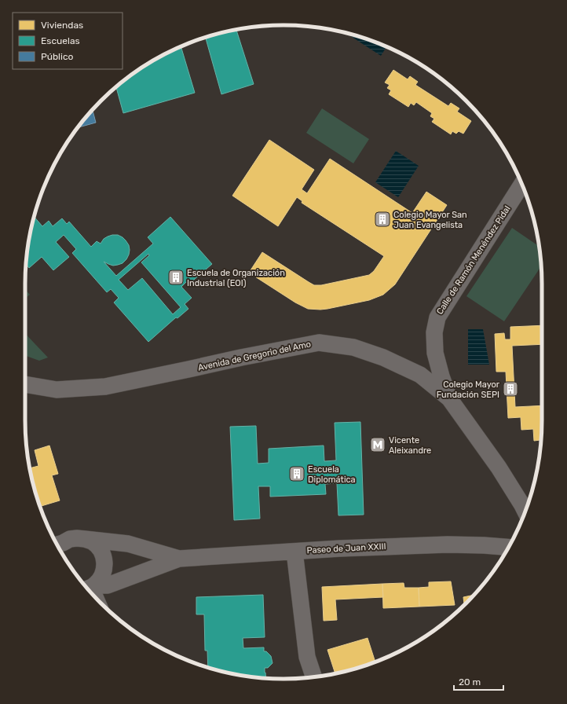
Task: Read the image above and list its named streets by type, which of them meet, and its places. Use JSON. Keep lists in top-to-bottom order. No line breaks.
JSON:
{"streets":{"street":["Calle de Ramón Menéndez Pidal","Avenida de Gregorio del Amo","Paseo de Juan XXIII"]},"crossings":[["Calle de Ramón Menéndez Pidal","Avenida de Gregorio del Amo"]],"places":{"building":["Colegio Mayor San Juan Evangelista","Escuela de Organización Industrial (EOI)","Colegio Mayor Fundación SEPI","Escuela Diplomática"],"metro station":["Vicente Aleixandre"]},"legend":["Viviendas","Escuelas","Público"],"scale_bar":"20 m"}
